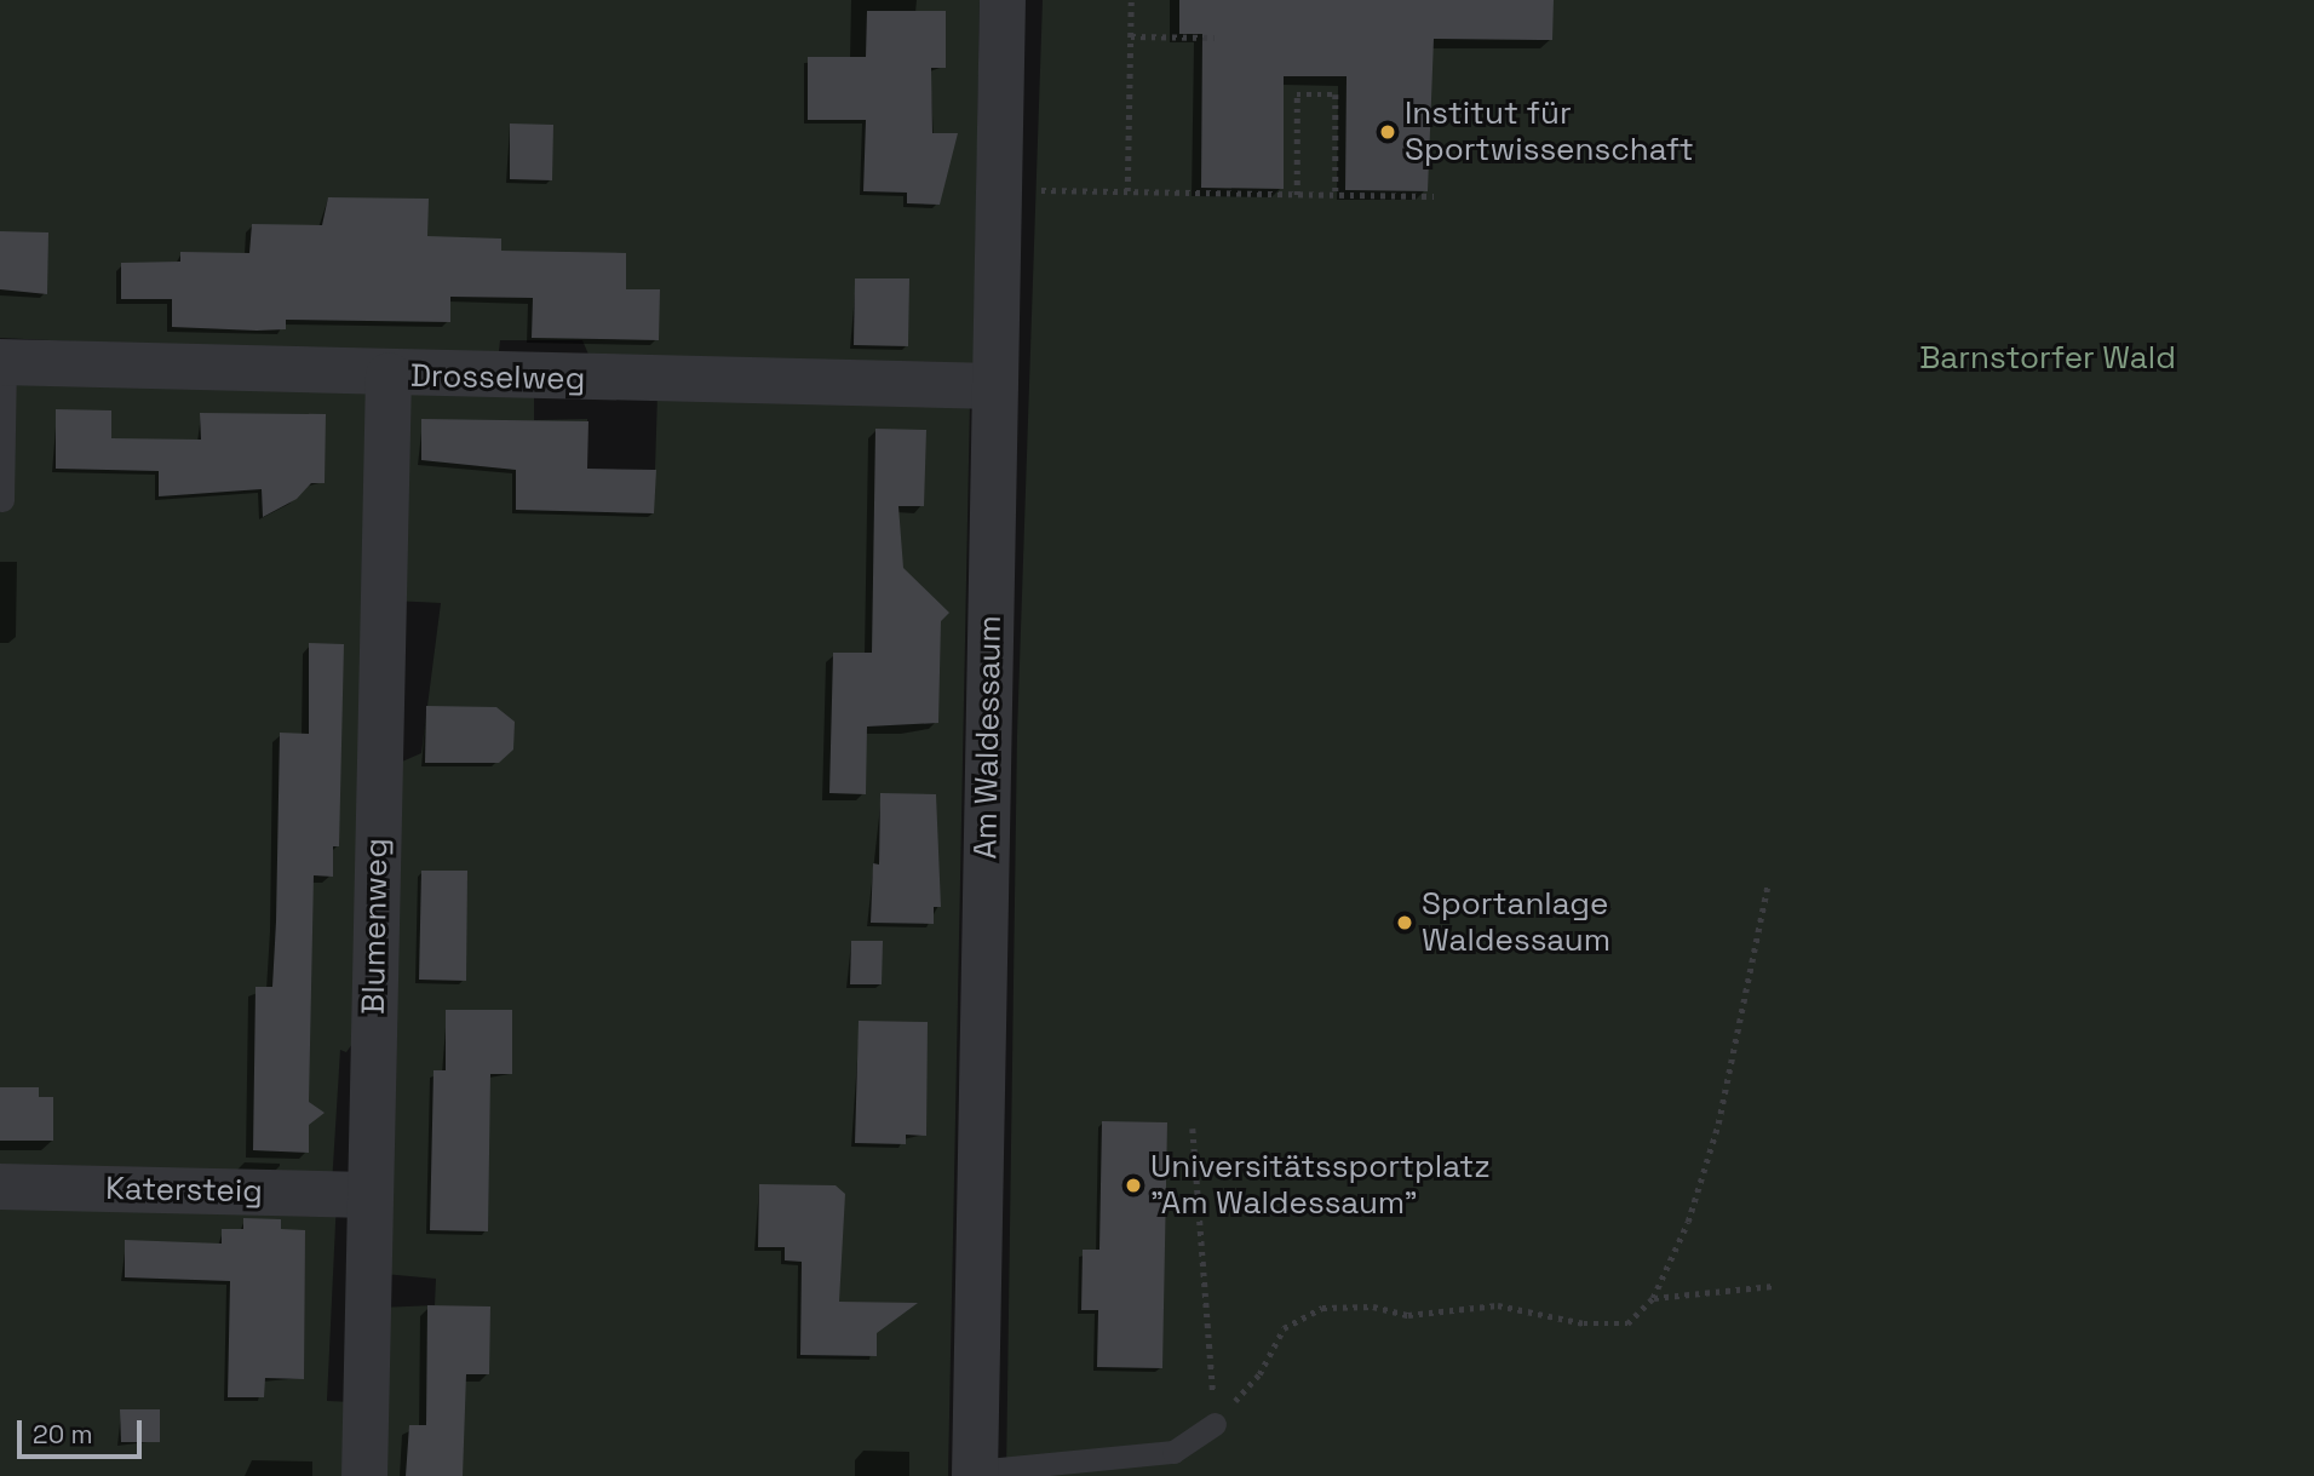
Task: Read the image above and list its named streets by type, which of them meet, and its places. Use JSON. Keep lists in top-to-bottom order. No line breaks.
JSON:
{"streets":{"street":["Drosselweg","Am Waldessaum","Blumenweg","Katersteig"]},"crossings":[["Drosselweg","Am Waldessaum"],["Drosselweg","Blumenweg"],["Blumenweg","Katersteig"]],"parks":["Barnstorfer Wald"],"places":["Institut für Sportwissenschaft","Sportanlage Waldessaum","Universitätssportplatz \"Am Waldessaum\""],"scale_bar":"20 m"}
